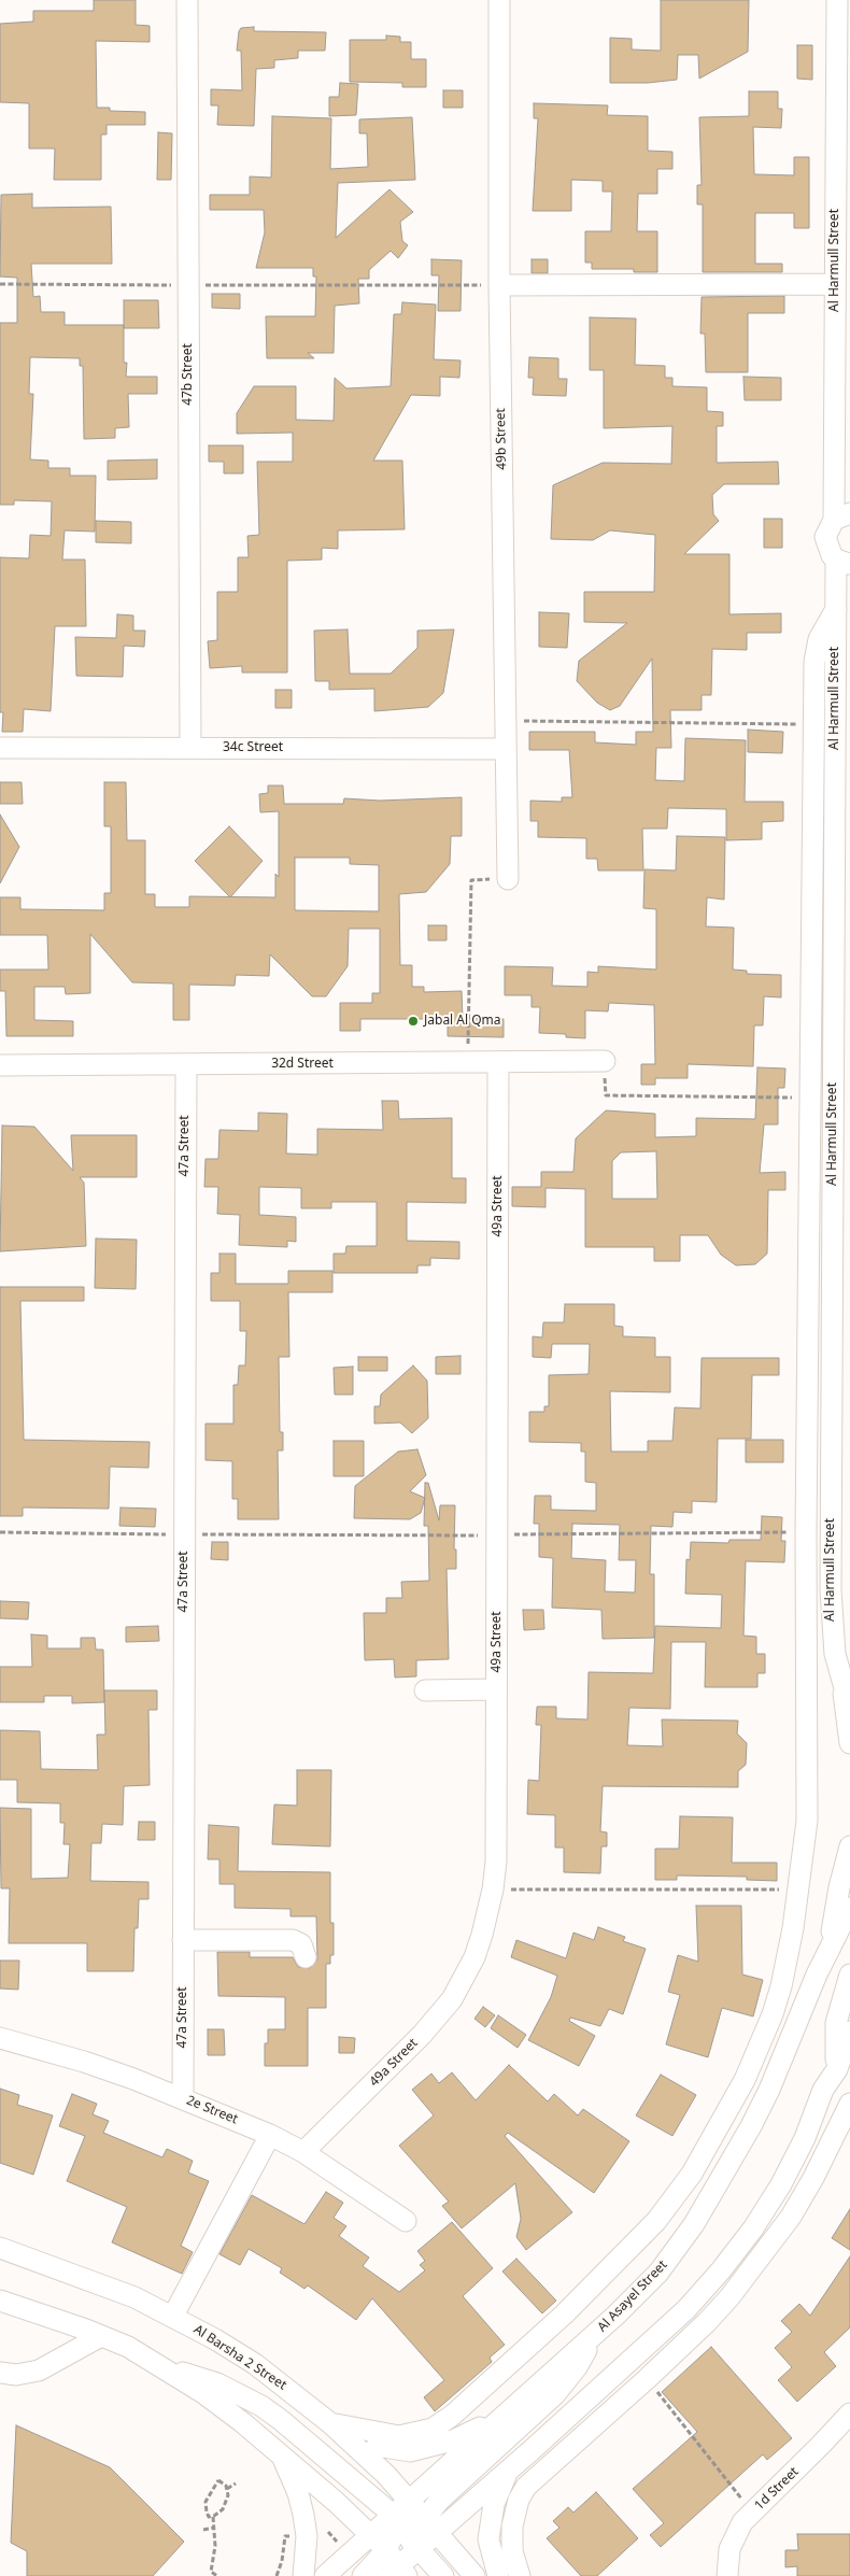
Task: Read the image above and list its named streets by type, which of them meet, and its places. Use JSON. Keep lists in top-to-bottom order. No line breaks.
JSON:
{"streets":{"street":["Al Harmull Street","47b Street","49b Street","34c Street","32d Street","47a Street","49a Street","2e Street","Al Asayel Street","Al Barsha 2 Street","1d Street"]},"crossings":[["47b Street","34c Street"],["49b Street","34c Street"],["32d Street","47a Street"],["32d Street","49a Street"],["47a Street","2e Street"],["49a Street","2e Street"],["Al Asayel Street","Al Barsha 2 Street"]],"places":["Jabal Al Qma"]}
